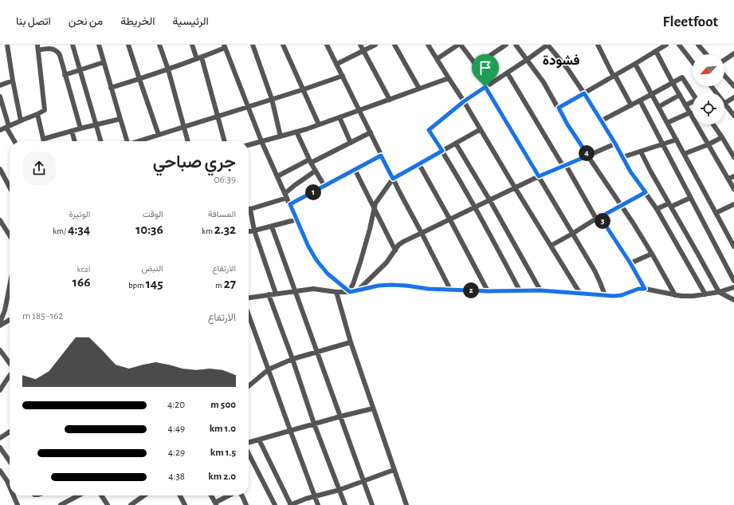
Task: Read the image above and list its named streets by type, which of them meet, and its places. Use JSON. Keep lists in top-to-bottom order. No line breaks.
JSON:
{"districts":["فشودة"],"north":"bottom left","page":{"header":"Fleetfoot","nav":["الرئيسية","الخريطة","من نحن","اتصل بنا"],"heading":["جري صباحي","06:39"],"pins":["4","1","3","2"],"stats":[["المسافة","2.32 km"],["الوقت","10:36"],["الوتيرة","4:34 /km"],["الارتفاع","27 m"],["النبض","145 bpm"],["kcal","166"]],"chart":["الارتفاع","162–185 m"],"list":[{"name":"500 m","note":"4:20"},{"name":"1.0 km","note":"4:49"},{"name":"1.5 km","note":"4:29"},{"name":"2.0 km","note":"4:38"}]}}
